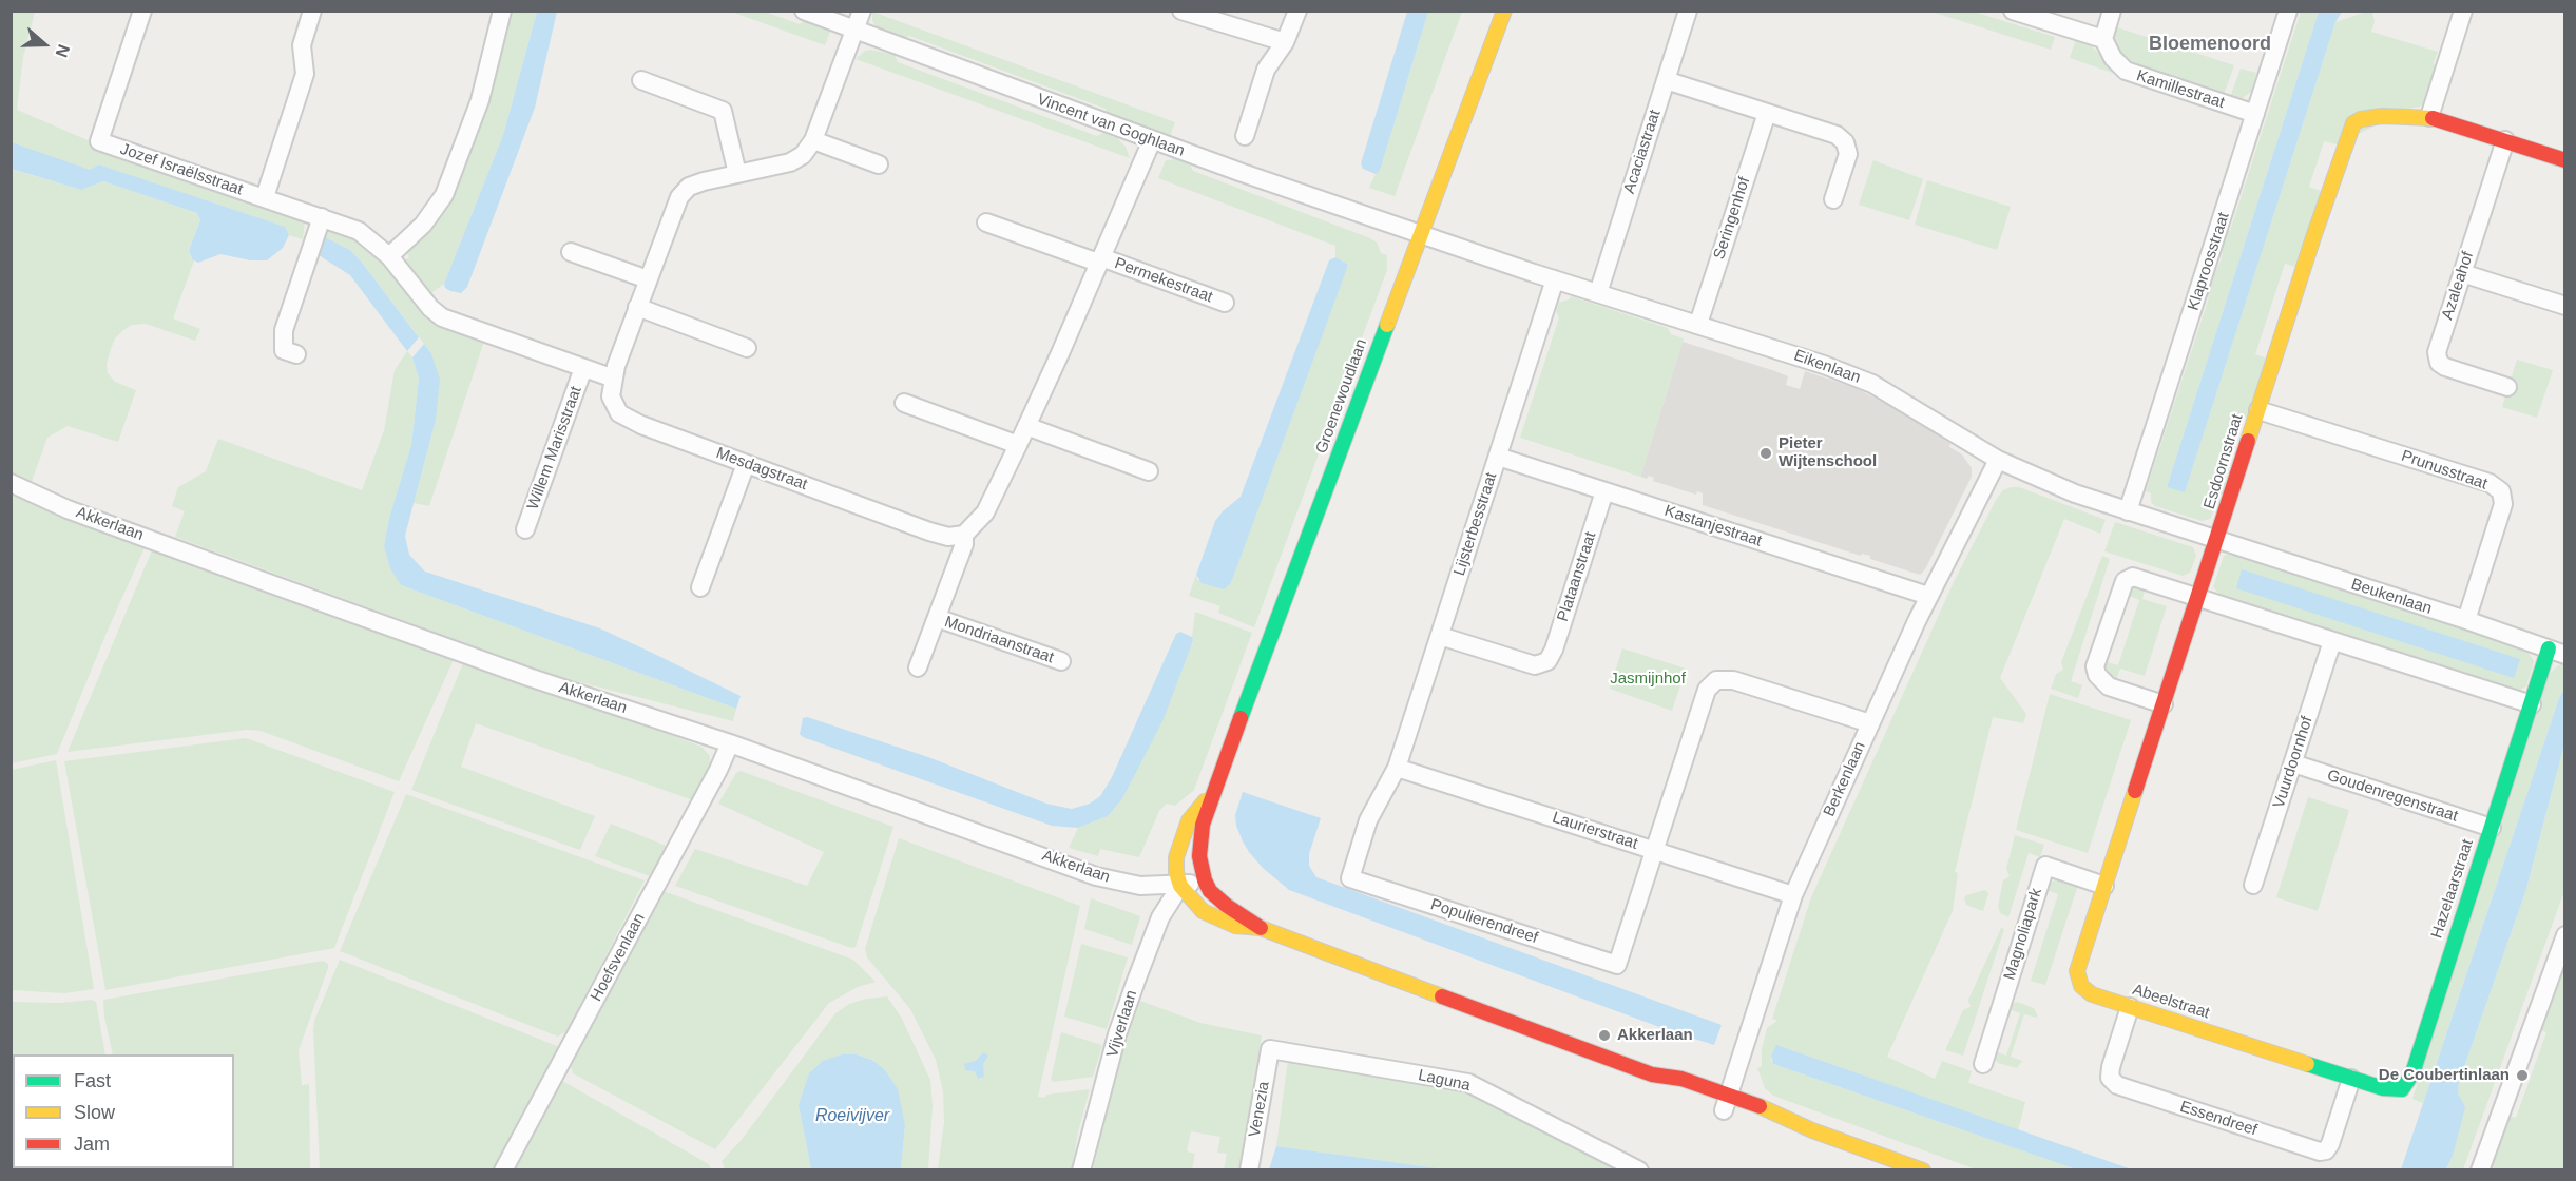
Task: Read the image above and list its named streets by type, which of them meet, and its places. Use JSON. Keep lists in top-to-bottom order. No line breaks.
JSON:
{"streets":{"street":["Kamillestraat","Vincent van Goghlaan","Acaciastraat","Jozef Israëlsstraat","Seringenhof","Klaproosstraat","Permekestraat","Azaleahof","Eikenlaan","Groenewoudlaan","Willem Marisstraat","Esdoornstraat","Mesdagstraat","Prunusstraat","Akkerlaan","Lijsterbesstraat","Kastanjestraat","Plataanstraat","Beukenlaan","Mondriaanstraat","Vuurdoornhof","Berkenlaan","Goudenregenstraat","Laurierstraat","Hazelaarstraat","Populierendreef","Magnoliapark","Hoefsvenlaan","Abeelstraat","Vijverlaan","Laguna","Venezia","Essendreef"]},"crossings":[["Kamillestraat","Klaproosstraat"],["Vincent van Goghlaan","Eikenlaan"],["Vincent van Goghlaan","Groenewoudlaan"],["Vincent van Goghlaan","Mesdagstraat"],["Acaciastraat","Eikenlaan"],["Jozef Israëlsstraat","Willem Marisstraat"],["Jozef Israëlsstraat","Mesdagstraat"],["Seringenhof","Eikenlaan"],["Klaproosstraat","Eikenlaan"],["Eikenlaan","Groenewoudlaan"],["Eikenlaan","Esdoornstraat"],["Eikenlaan","Lijsterbesstraat"],["Eikenlaan","Beukenlaan"],["Eikenlaan","Berkenlaan"],["Groenewoudlaan","Akkerlaan"],["Groenewoudlaan","Vijverlaan"],["Esdoornstraat","Prunusstraat"],["Esdoornstraat","Beukenlaan"],["Esdoornstraat","Magnoliapark"],["Esdoornstraat","Abeelstraat"],["Mesdagstraat","Mondriaanstraat"],["Prunusstraat","Beukenlaan"],["Akkerlaan","Hoefsvenlaan"],["Akkerlaan","Vijverlaan"],["Lijsterbesstraat","Kastanjestraat"],["Lijsterbesstraat","Plataanstraat"],["Lijsterbesstraat","Laurierstraat"],["Lijsterbesstraat","Populierendreef"],["Kastanjestraat","Plataanstraat"],["Kastanjestraat","Berkenlaan"],["Beukenlaan","Hazelaarstraat"],["Vuurdoornhof","Goudenregenstraat"],["Berkenlaan","Laurierstraat"],["Goudenregenstraat","Hazelaarstraat"],["Laurierstraat","Populierendreef"],["Hazelaarstraat","Abeelstraat"],["Hazelaarstraat","Essendreef"],["Magnoliapark","Abeelstraat"],["Abeelstraat","Essendreef"],["Laguna","Venezia"]],"districts":["Bloemenoord"],"water":["Roeivijver"],"parks":["Jasmijnhof"],"places":["Pieter Wijtenschool","Akkerlaan","De Coubertinlaan"],"legend":["Fast","Slow","Jam"],"north":"right"}
